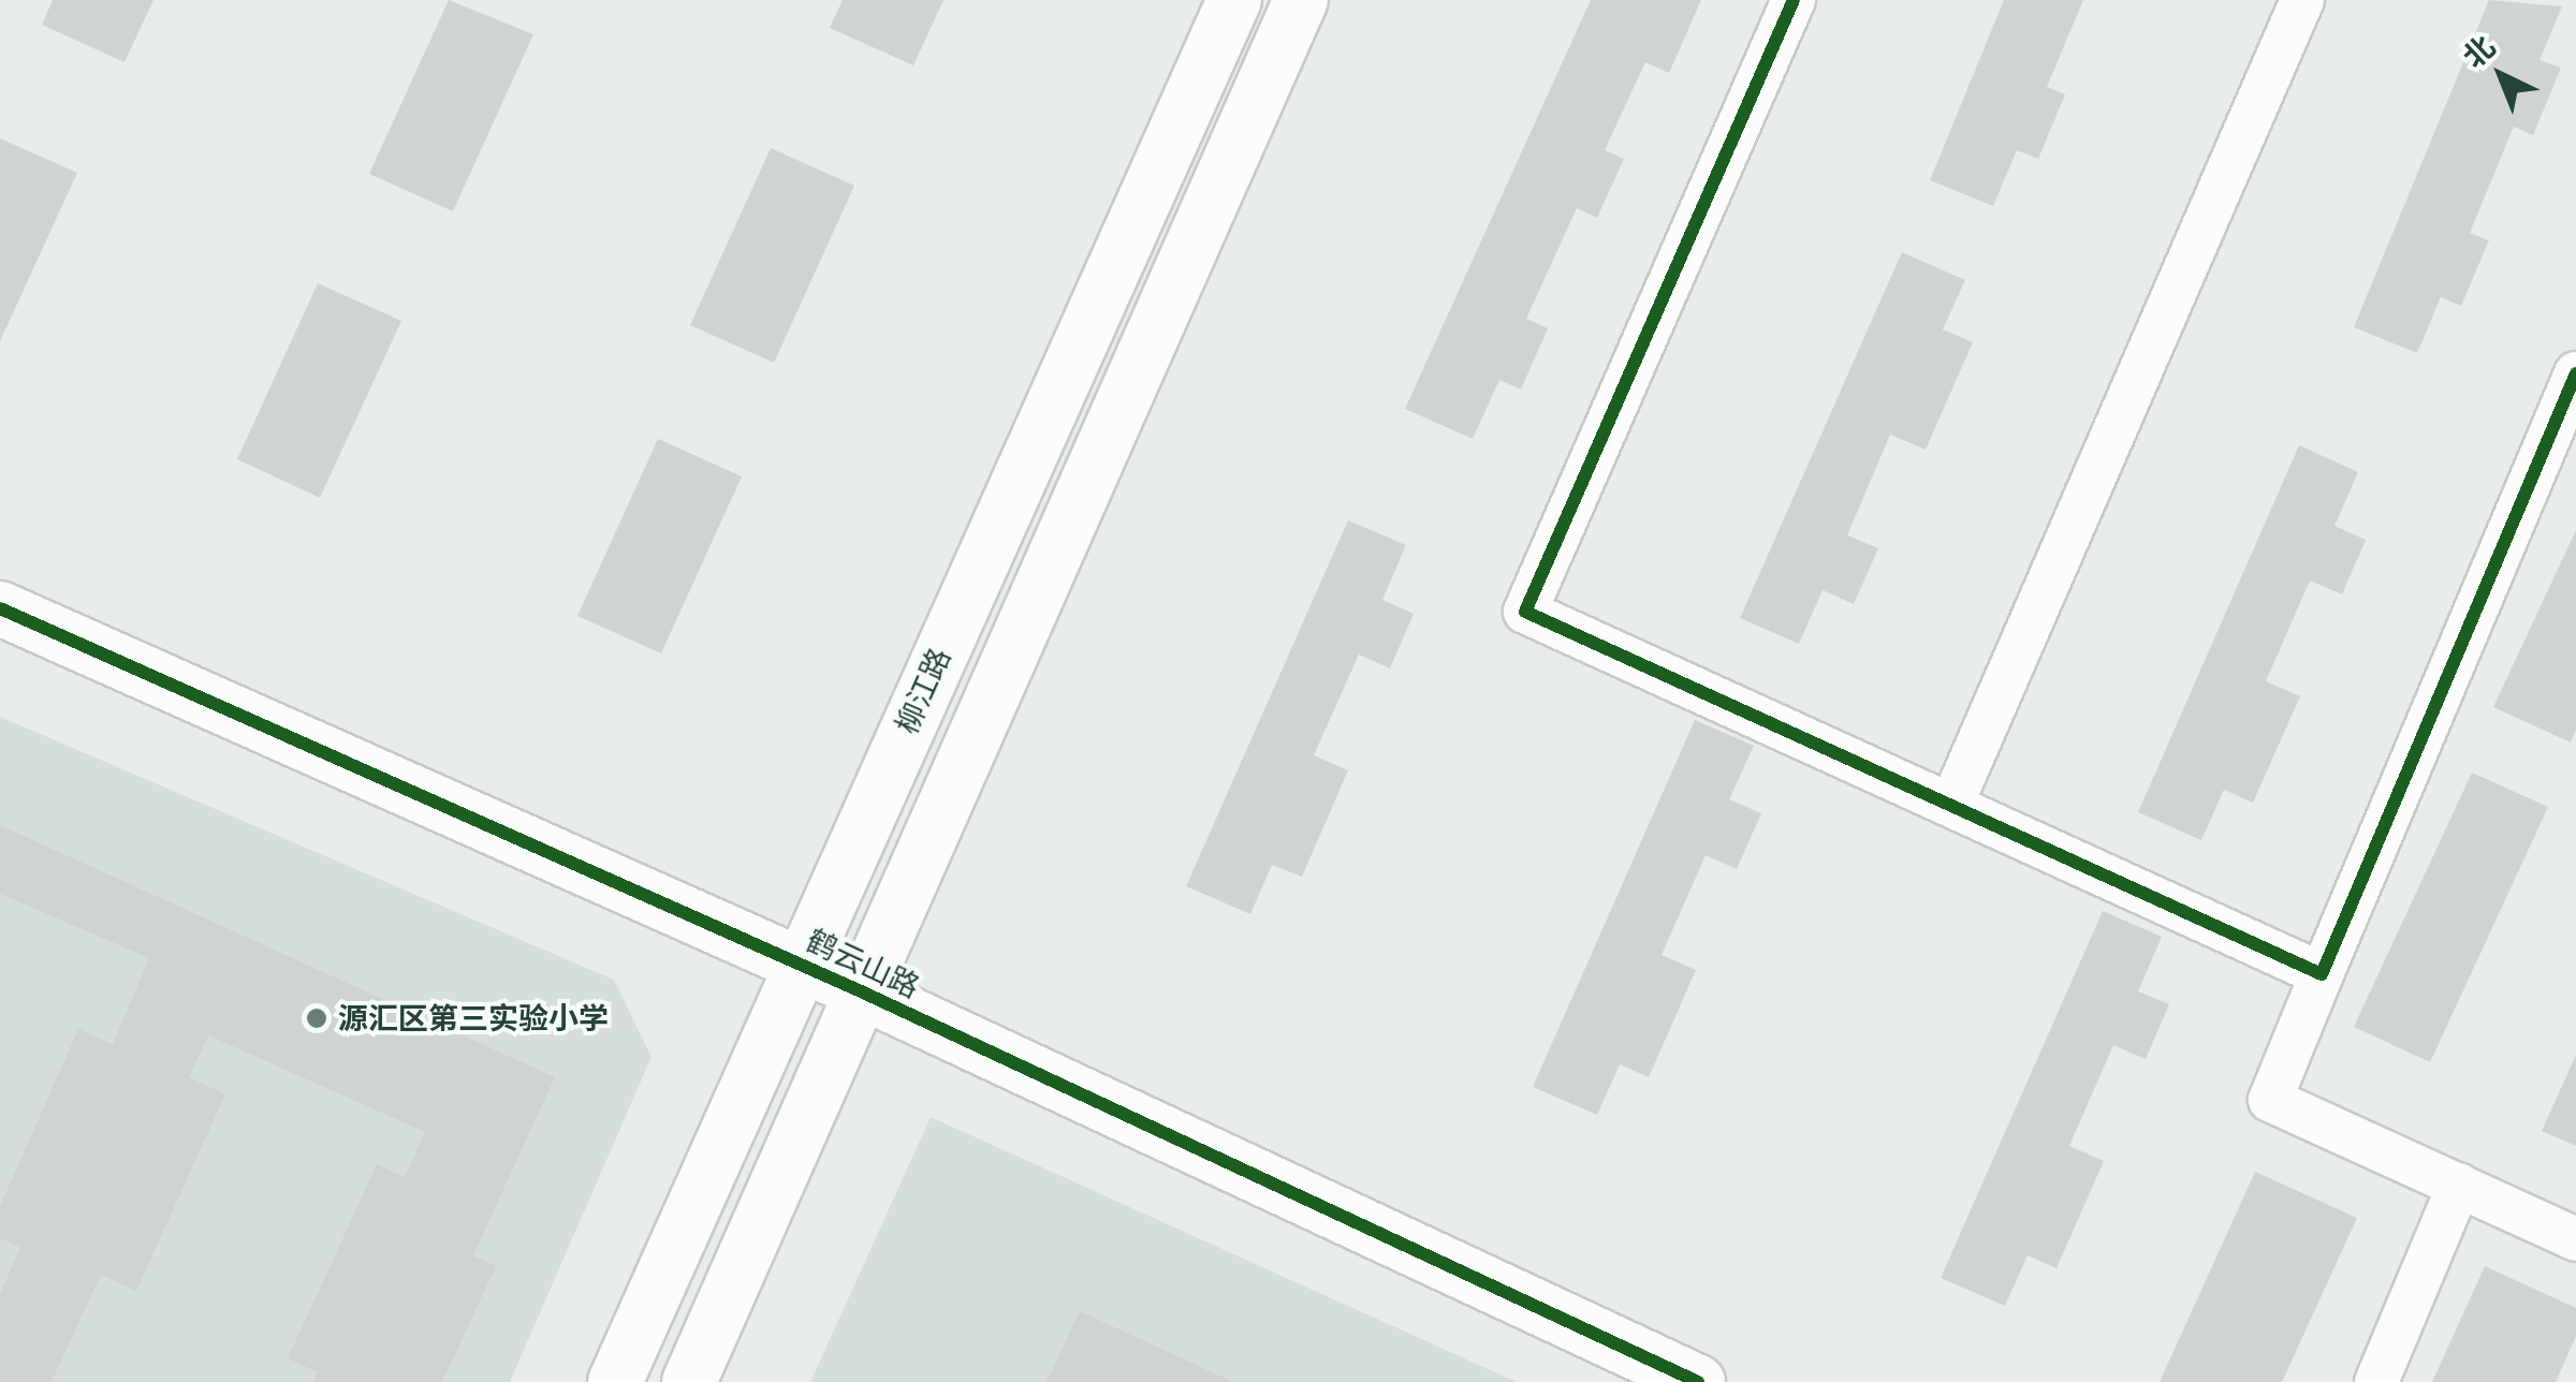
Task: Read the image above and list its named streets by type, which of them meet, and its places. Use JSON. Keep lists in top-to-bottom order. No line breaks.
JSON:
{"streets":{"street":["柳江路","鹤云山路"]},"crossings":[["柳江路","鹤云山路"]],"places":["源汇区第三实验小学"],"north":"top left"}
